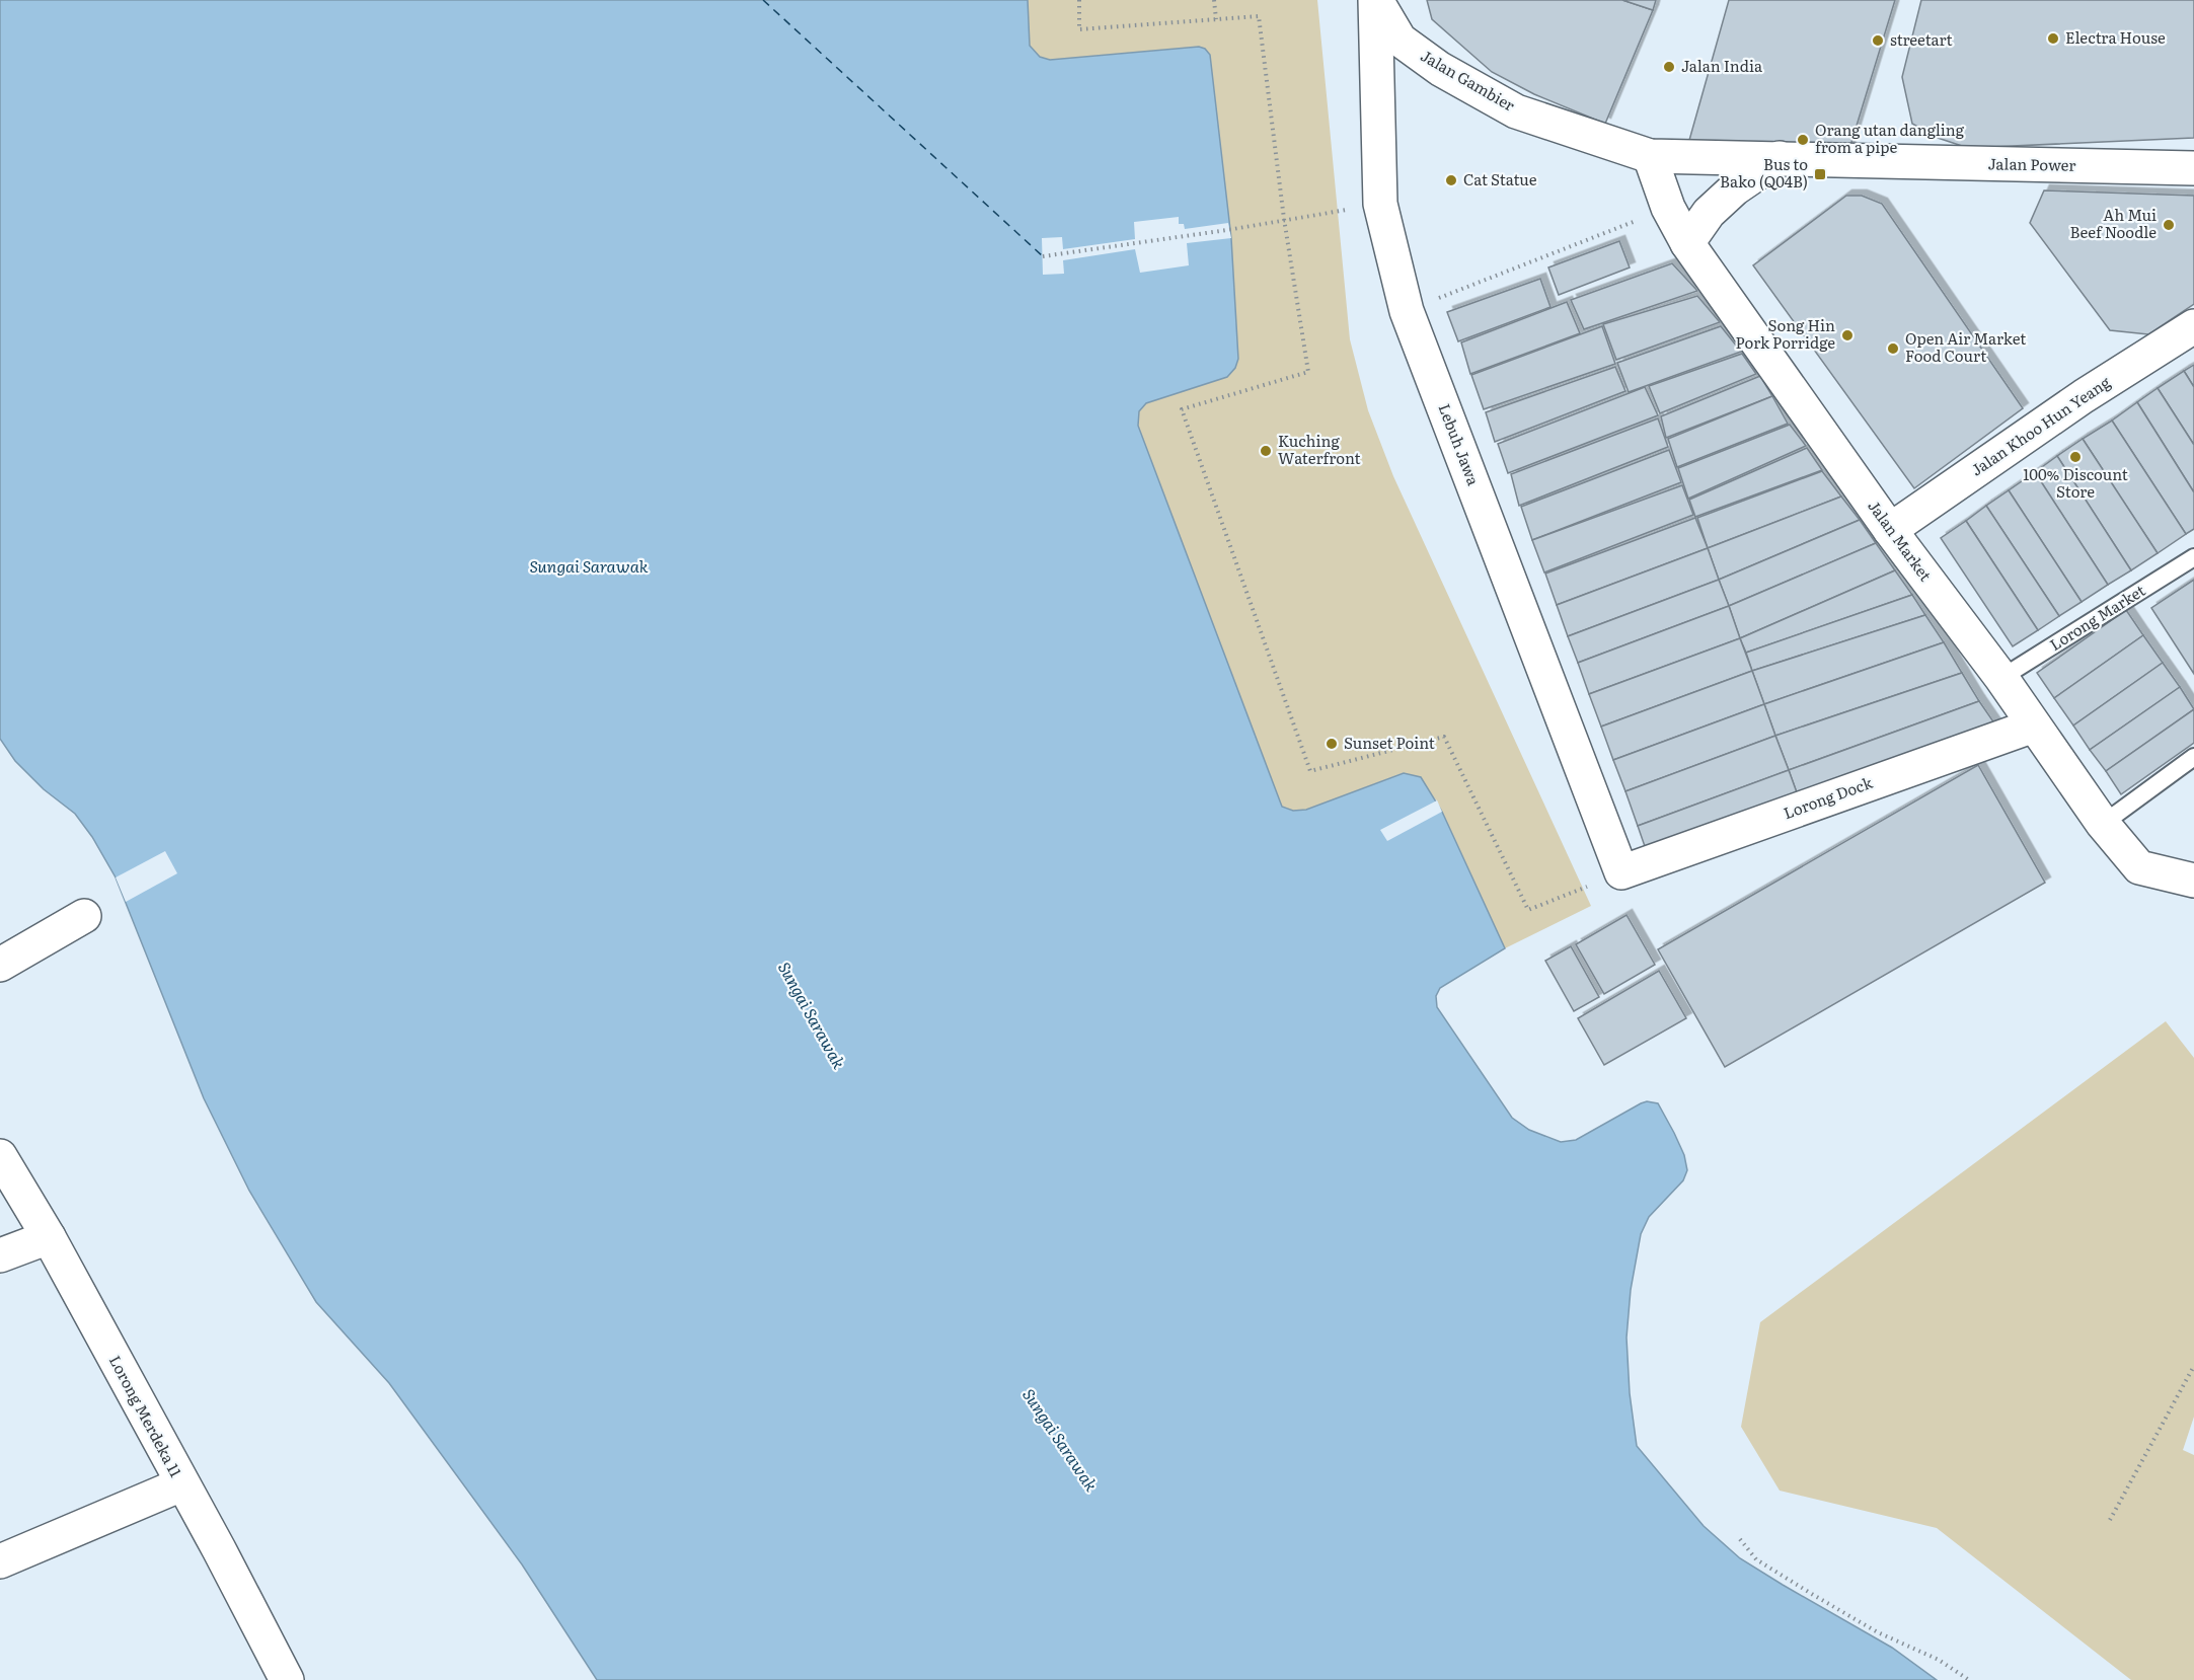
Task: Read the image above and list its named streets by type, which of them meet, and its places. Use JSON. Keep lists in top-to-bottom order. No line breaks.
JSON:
{"streets":{"street":["Jalan Gambier","Jalan Power","Jalan Khoo Hun Yeang","Lebuh Jawa","Jalan Market","Lorong Dock","Lorong Merdeka 11"],"lane":["Lorong Market"]},"crossings":[["Jalan Gambier","Jalan Power"],["Jalan Gambier","Lebuh Jawa"],["Jalan Gambier","Jalan Market"],["Jalan Power","Jalan Market"],["Jalan Khoo Hun Yeang","Jalan Market"],["Lebuh Jawa","Lorong Dock"],["Jalan Market","Lorong Market"],["Jalan Market","Lorong Dock"]],"water":["Sungai Sarawak"],"places":{"other":["Electra House","streetart","Jalan India","Orang utan dangling from a pipe","Cat Statue","Ah Mui Beef Noodle","Song Hin Pork Porridge","Open Air Market Food Court","Kuching Waterfront","100% Discount Store","Sunset Point"],"transit":["Bus to Bako (Q04B)"]}}
